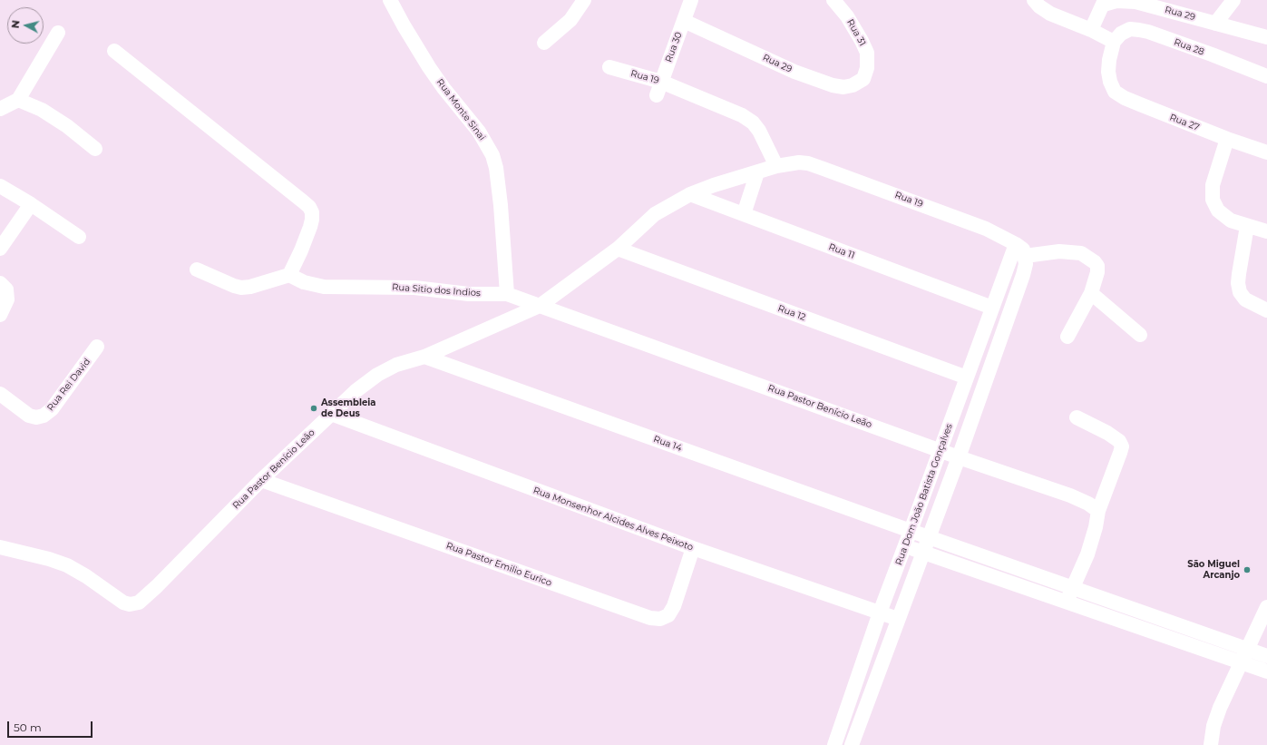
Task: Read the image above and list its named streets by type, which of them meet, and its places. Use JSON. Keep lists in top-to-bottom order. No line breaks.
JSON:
{"streets":{"street":["Rua 29","Rua 31","Rua 30","Rua 28","Rua 19","Rua Monte Sinai","Rua 27","Rua 11","Rua Sitio dos Indios","Rua 12","Rua Rei David","Rua Pastor Benício Leão","Rua 14","Rua Dom João Batista Gonçalves","Rua Monsenhor Alcides Alves Peixoto","Rua Pastor Emilio Eurico"]},"crossings":[["Rua 29","Rua 31"],["Rua 29","Rua 30"],["Rua 30","Rua 19"],["Rua 28","Rua 27"],["Rua 19","Rua Pastor Benício Leão"],["Rua 19","Rua Dom João Batista Gonçalves"],["Rua Monte Sinai","Rua Sitio dos Indios"],["Rua 11","Rua Pastor Benício Leão"],["Rua 11","Rua Dom João Batista Gonçalves"],["Rua Sitio dos Indios","Rua Pastor Benício Leão"],["Rua 12","Rua Pastor Benício Leão"],["Rua 12","Rua Dom João Batista Gonçalves"],["Rua Pastor Benício Leão","Rua 14"],["Rua Pastor Benício Leão","Rua Dom João Batista Gonçalves"],["Rua Pastor Benício Leão","Rua Monsenhor Alcides Alves Peixoto"],["Rua Pastor Benício Leão","Rua Pastor Emilio Eurico"],["Rua 14","Rua Dom João Batista Gonçalves"],["Rua Dom João Batista Gonçalves","Rua Monsenhor Alcides Alves Peixoto"],["Rua Monsenhor Alcides Alves Peixoto","Rua Pastor Emilio Eurico"]],"places":["Assembleia de Deus","São Miguel Arcanjo"],"scale_bar":"50 m","north":"left"}
